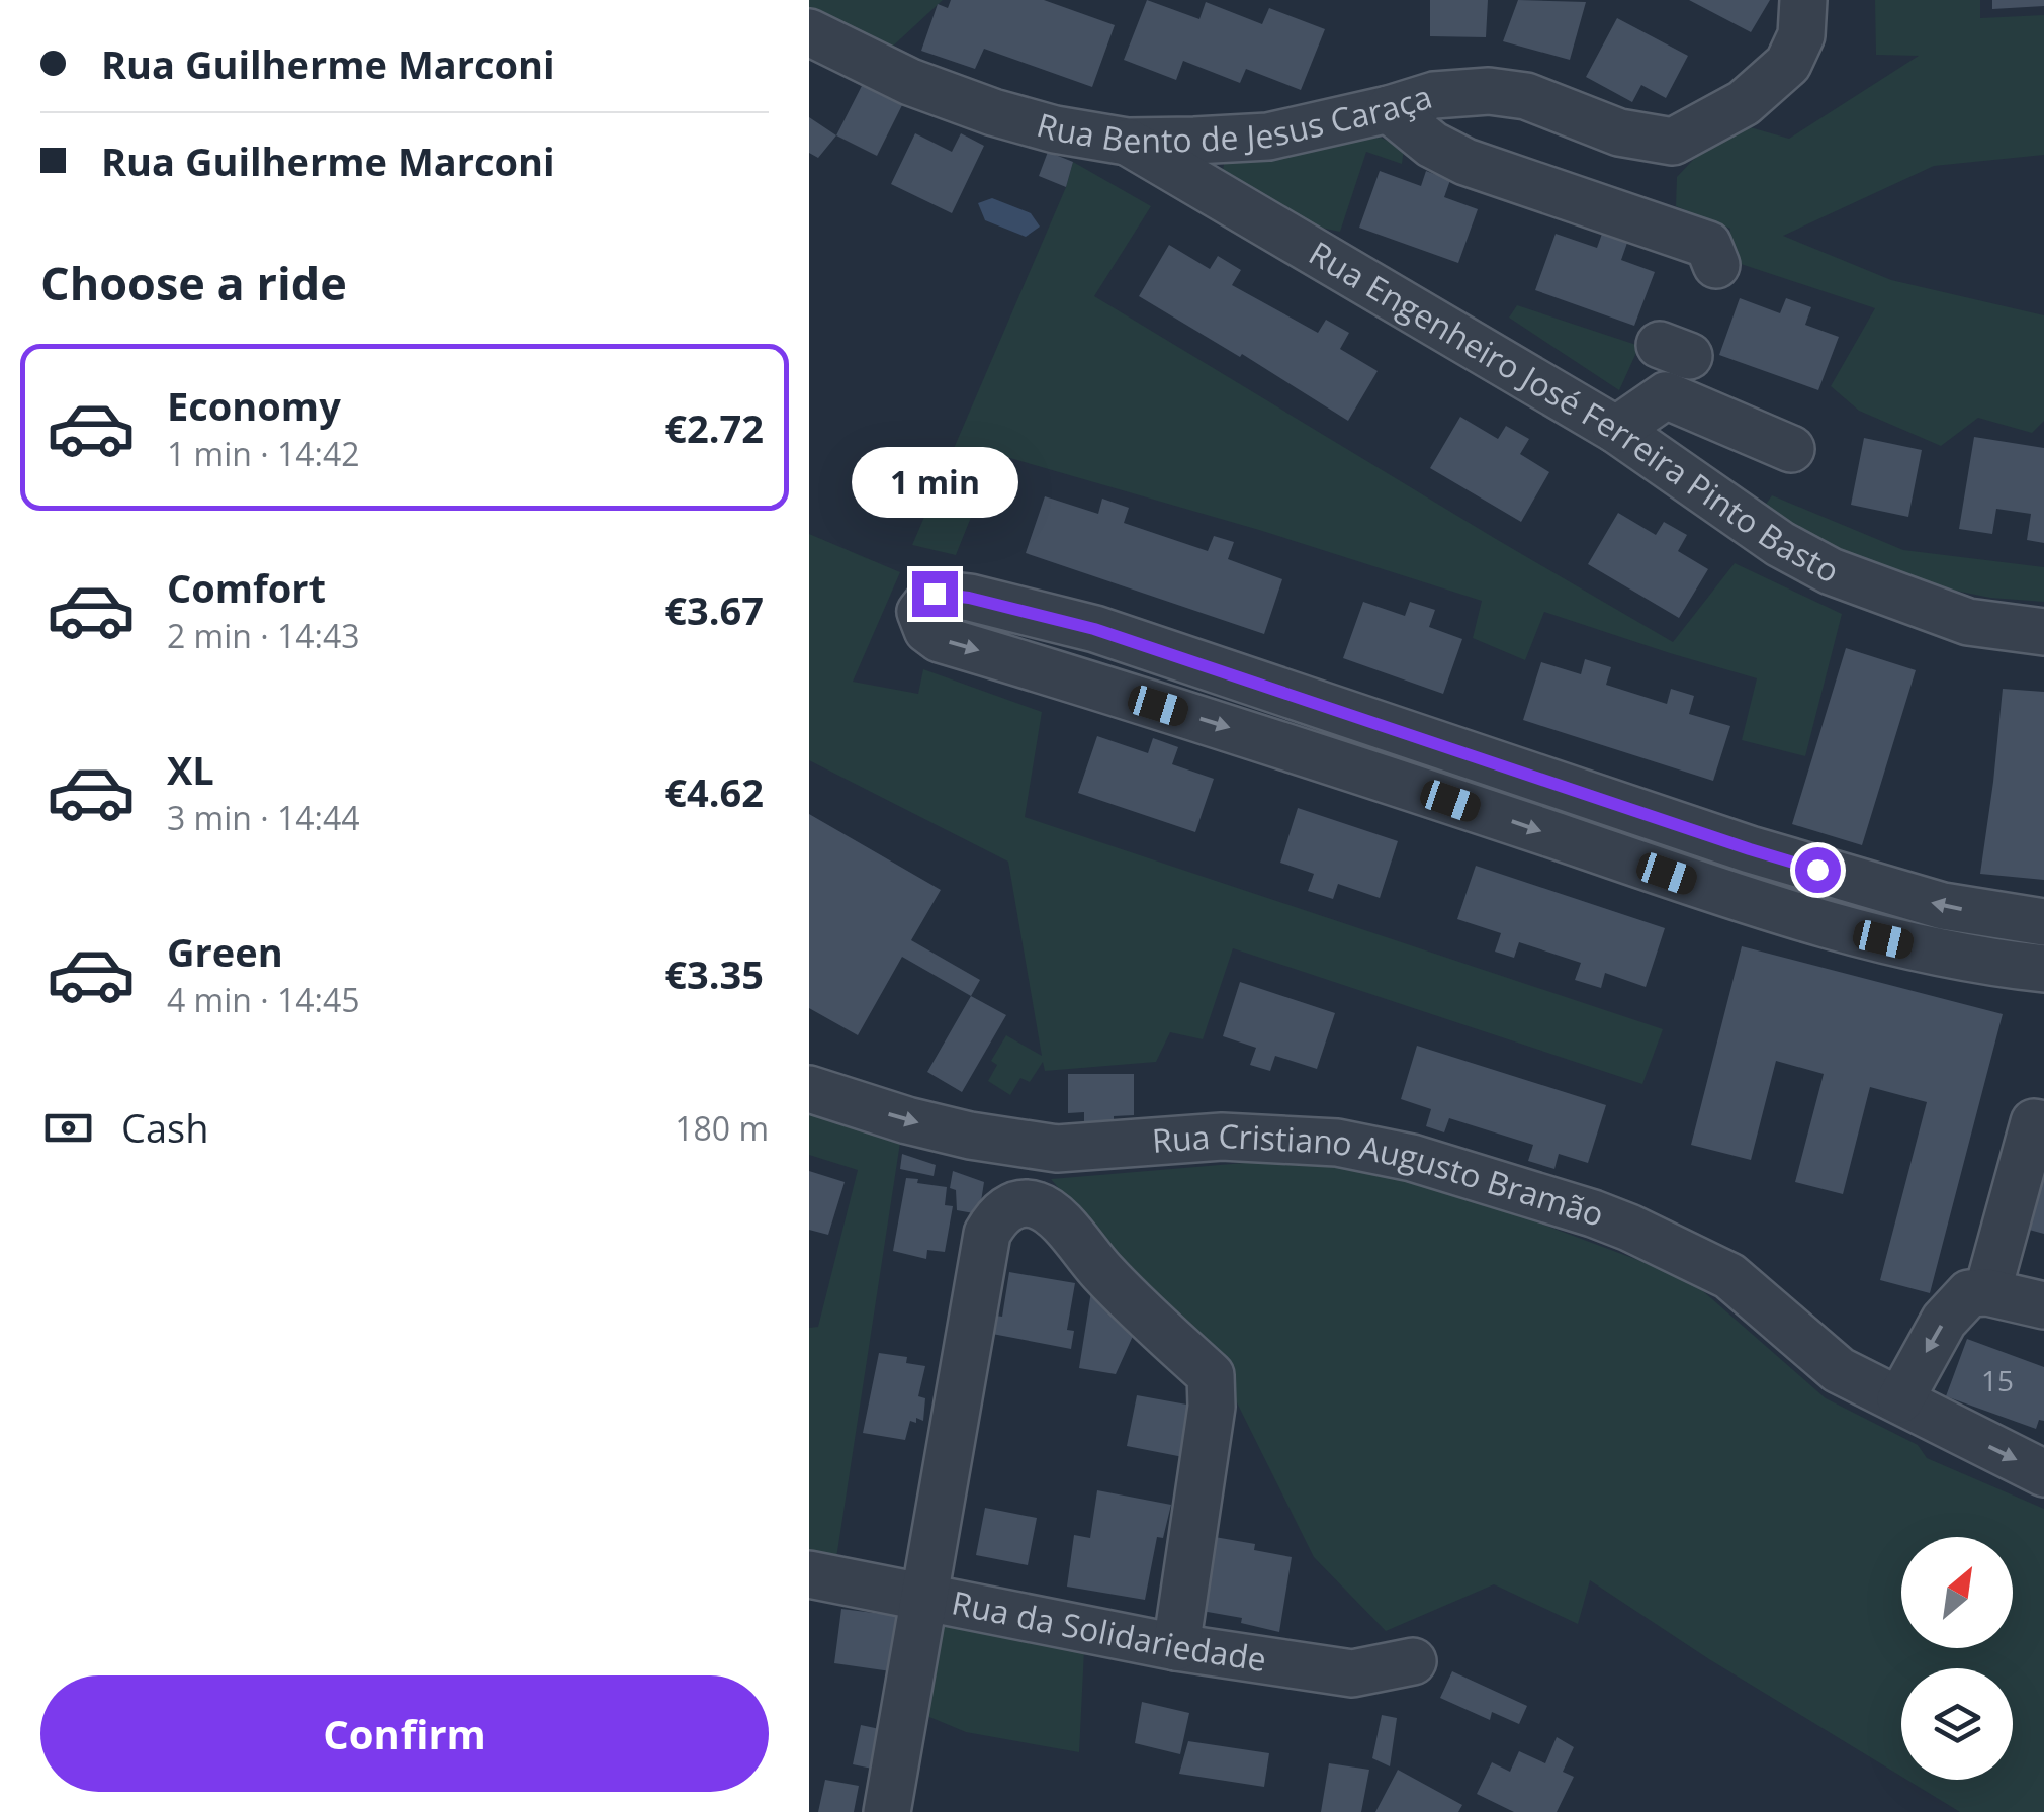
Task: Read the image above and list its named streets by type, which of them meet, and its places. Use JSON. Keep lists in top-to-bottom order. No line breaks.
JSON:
{"streets":{"street":["Rua Bento de Jesus Caraça","Rua Engenheiro José Ferreira Pinto Basto","Rua Cristiano Augusto Bramão","Rua da Solidariedade"]},"crossings":[["Rua Bento de Jesus Caraça","Rua Engenheiro José Ferreira Pinto Basto"]],"house_numbers":["15"],"north":"top right","page":{"banner":["Rua Guilherme Marconi","Rua Guilherme Marconi"],"heading":"Choose a ride","list":[{"name":"Economy","note":"1 min · 14:42","value":"€2.72"},{"name":"Comfort","note":"2 min · 14:43","value":"€3.67"},{"name":"XL","note":"3 min · 14:44","value":"€4.62"},{"name":"Green","note":"4 min · 14:45","value":"€3.35"}],"bubble":"1 min","pay":["Cash","180 m"],"buttons":"Confirm"}}
